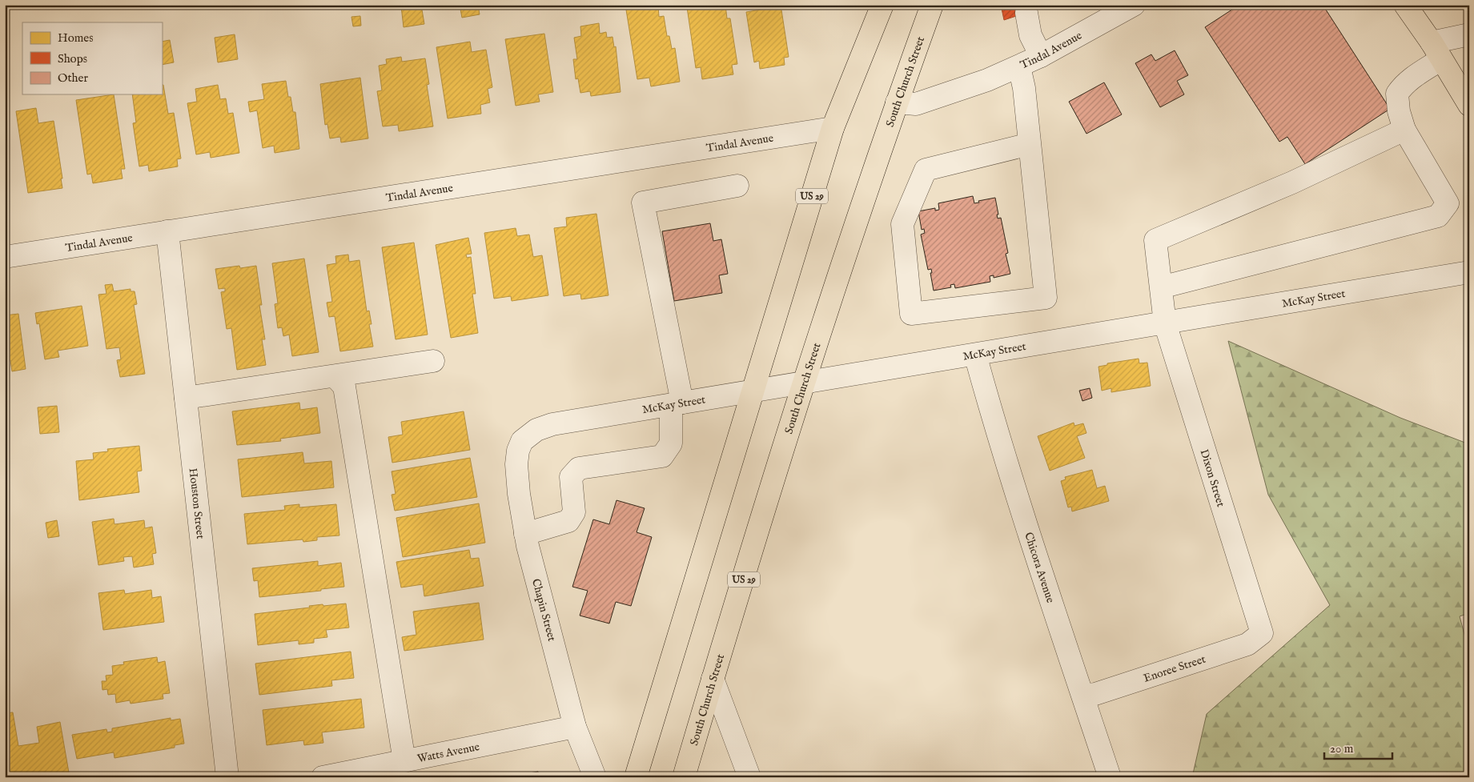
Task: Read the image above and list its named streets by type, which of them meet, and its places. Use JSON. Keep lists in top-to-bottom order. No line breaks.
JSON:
{"streets":{"main road":["South Church Street","US 29"],"street":["Tindal Avenue","McKay Street","Dixon Street","Houston Street","Chicora Avenue","Chapin Street","Enoree Street","Watts Avenue"]},"crossings":[["Tindal Avenue","South Church Street"],["Tindal Avenue","US 29"],["Tindal Avenue","Houston Street"],["South Church Street","McKay Street"],["US 29","McKay Street"],["McKay Street","Dixon Street"],["McKay Street","Chicora Avenue"],["McKay Street","Chapin Street"],["Dixon Street","Enoree Street"],["Chicora Avenue","Enoree Street"],["Chapin Street","Watts Avenue"]],"legend":["Homes","Shops","Other"],"scale_bar":"20 m"}
